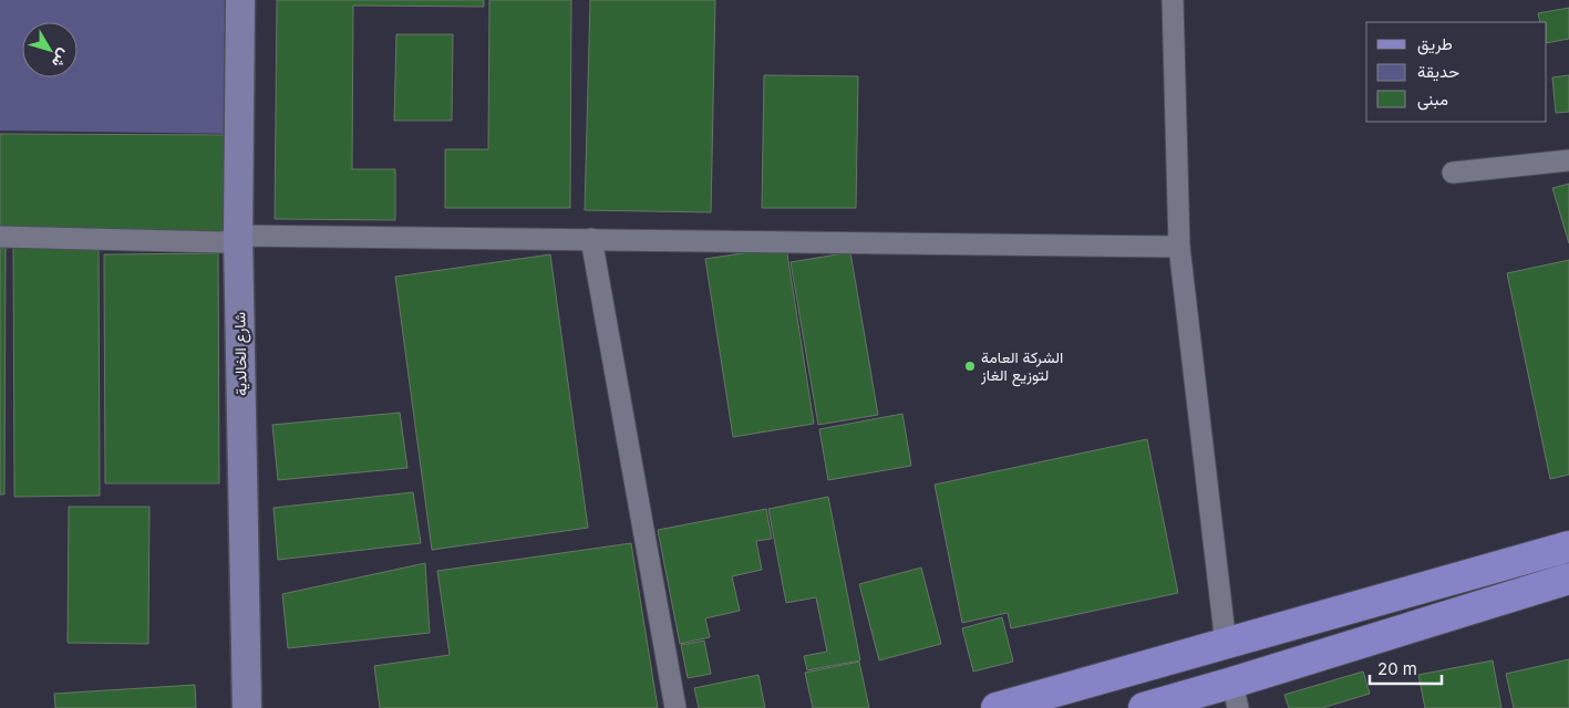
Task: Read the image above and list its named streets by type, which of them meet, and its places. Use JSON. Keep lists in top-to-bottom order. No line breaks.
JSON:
{"streets":{"main road":["شارع الخالدية"]},"places":["الشركة العامة لتوزيع الغاز"],"legend":["طريق","حديقة","مبنى"],"scale_bar":"20 m","north":"bottom right"}
